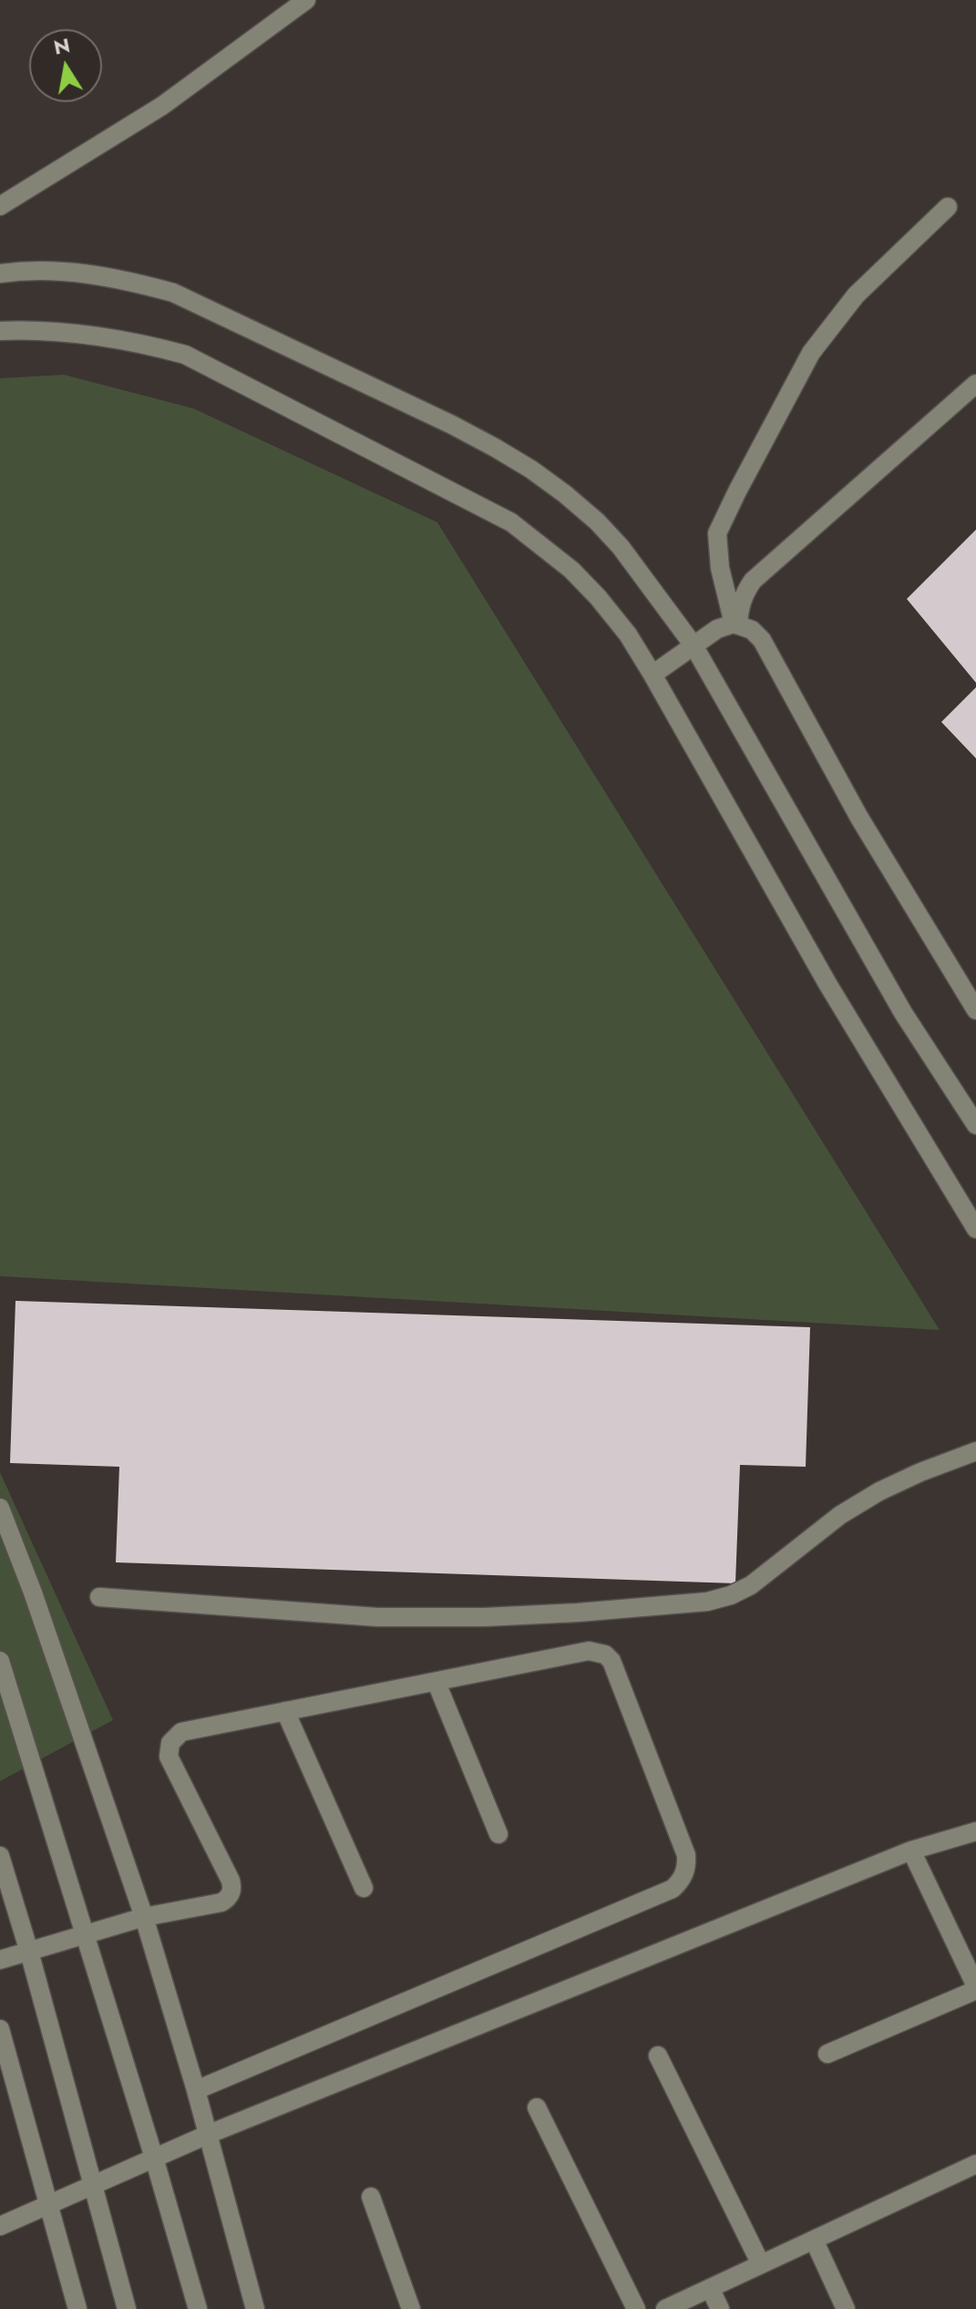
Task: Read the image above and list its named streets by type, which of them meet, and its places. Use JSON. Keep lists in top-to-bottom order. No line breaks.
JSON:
{"north":"top"}
